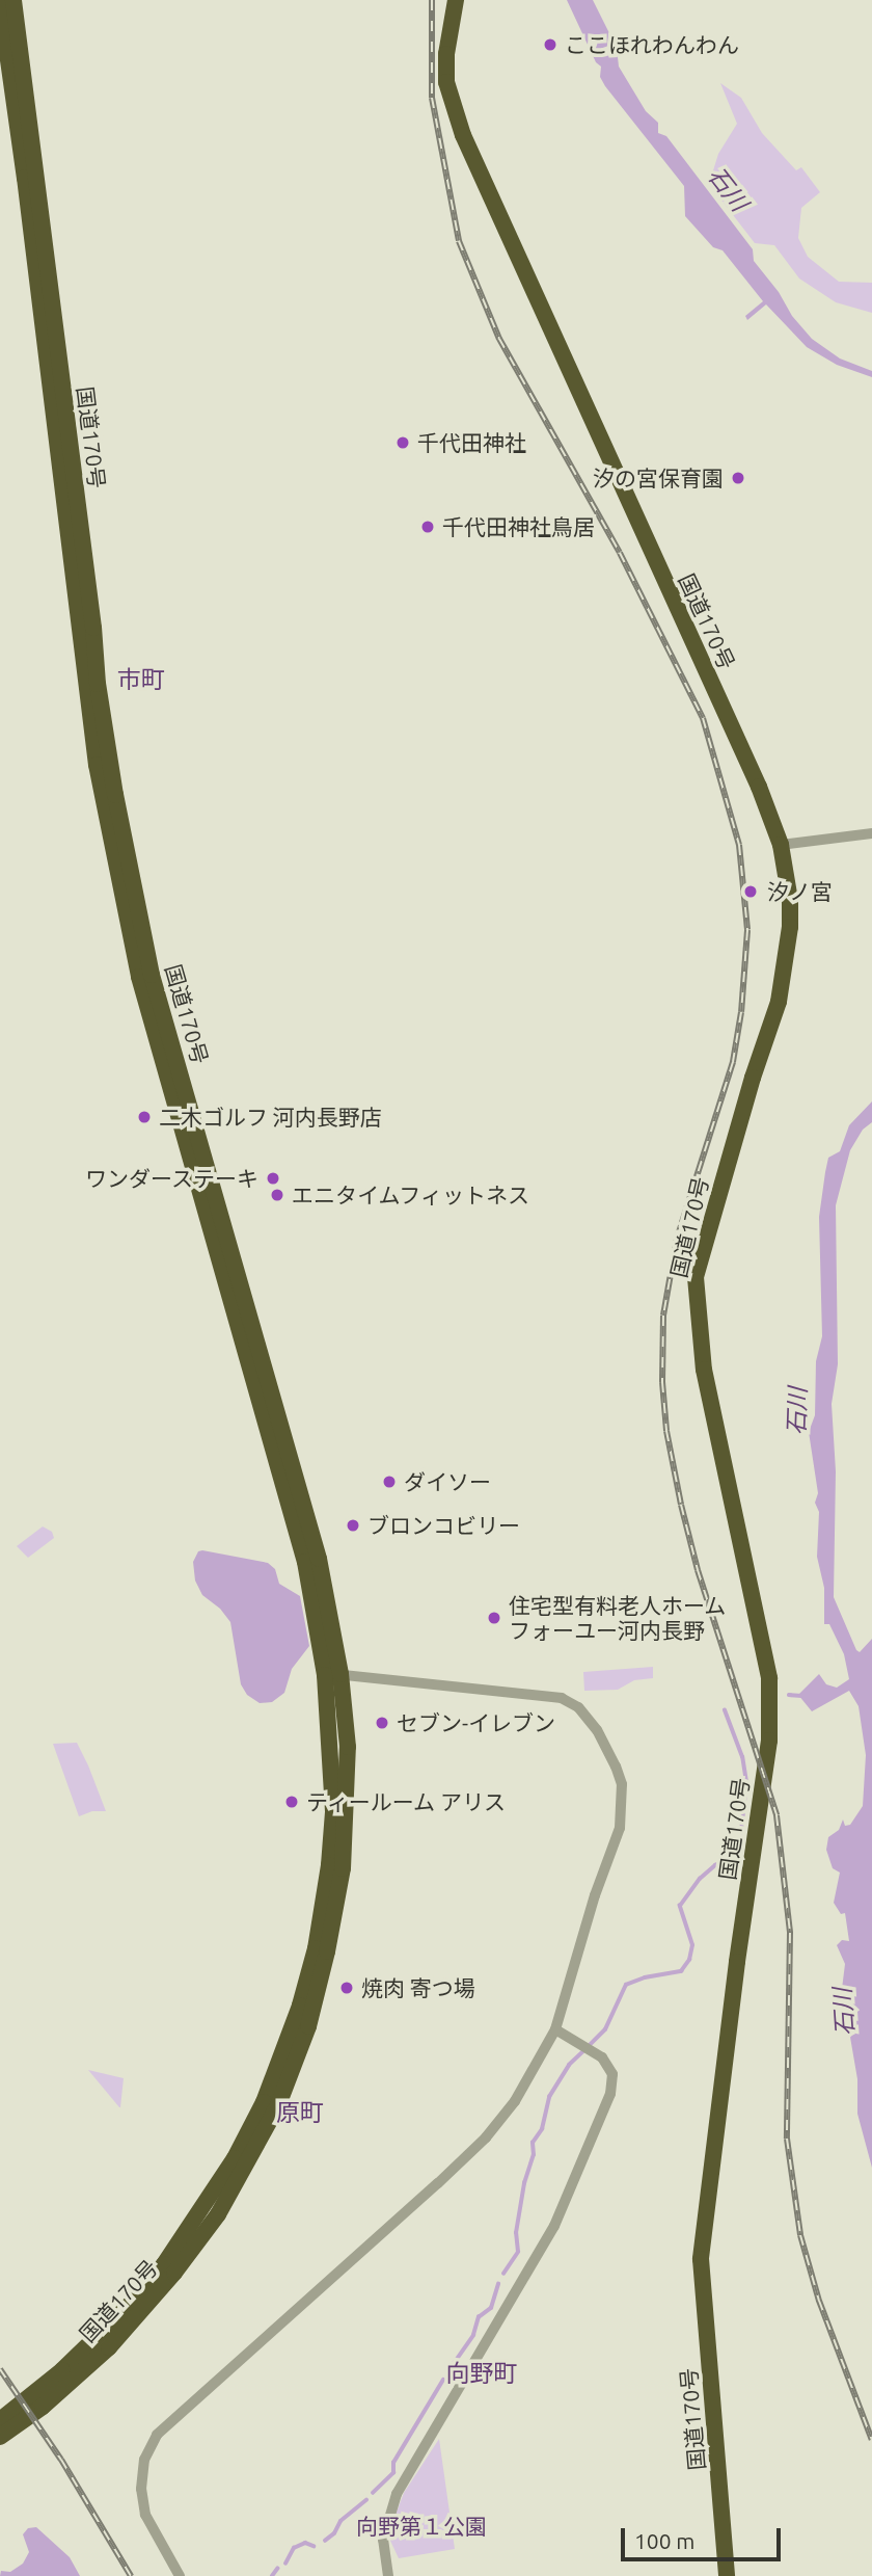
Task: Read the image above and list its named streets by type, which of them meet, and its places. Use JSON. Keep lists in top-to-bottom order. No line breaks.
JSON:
{"streets":{"highway":["国道170号"]},"districts":["市町","原町","向野町"],"water":["石川"],"parks":["向野第１公園"],"places":["ここほれわんわん","千代田神社","汐の宮保育園","千代田神社鳥居","汐ノ宮","二木ゴルフ 河内長野店","ワンダーステーキ","エニタイムフィットネス","ダイソー","ブロンコビリー","住宅型有料老人ホーム フォーユー河内長野","セブン-イレブン","ティールーム アリス","焼肉 寄つ場"],"scale_bar":"100 m"}
